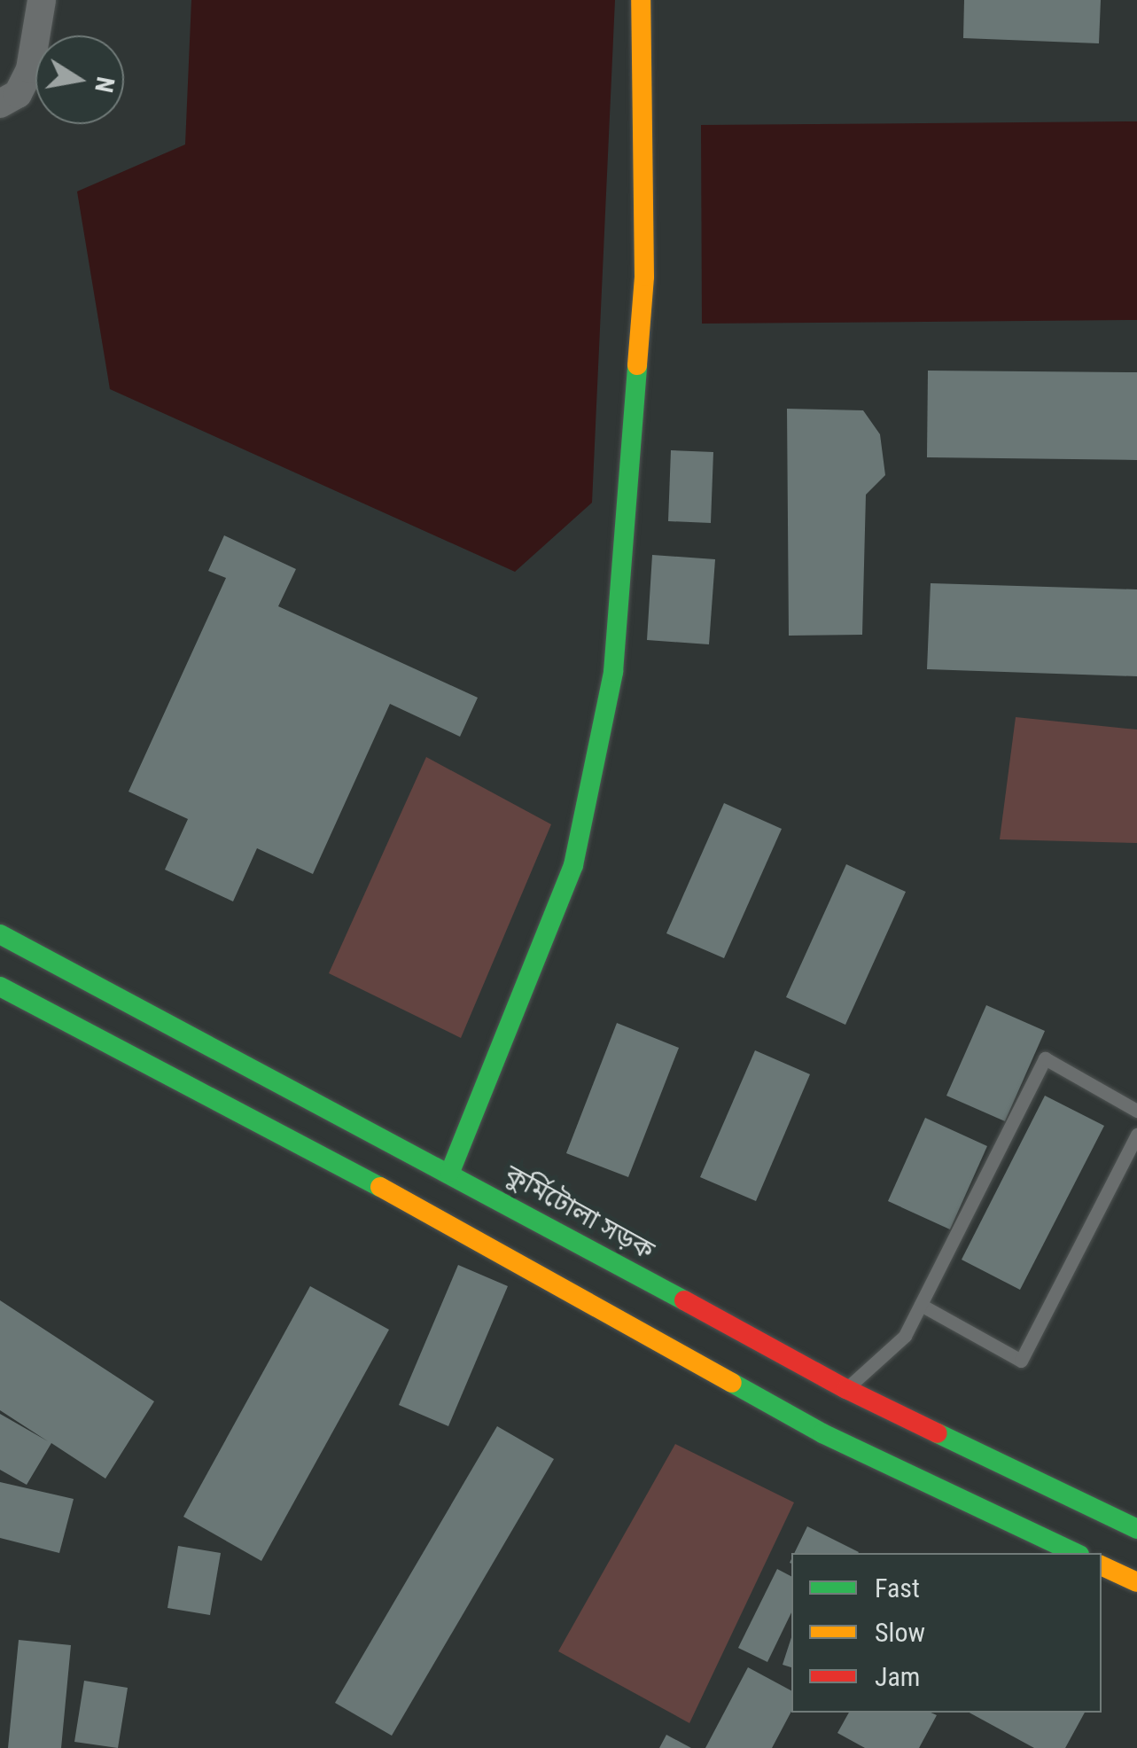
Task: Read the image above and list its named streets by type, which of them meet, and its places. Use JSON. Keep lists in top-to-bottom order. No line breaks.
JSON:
{"streets":{"main road":["কুর্মিটোলা সড়ক"]},"legend":["Fast","Slow","Jam"],"north":"right"}
